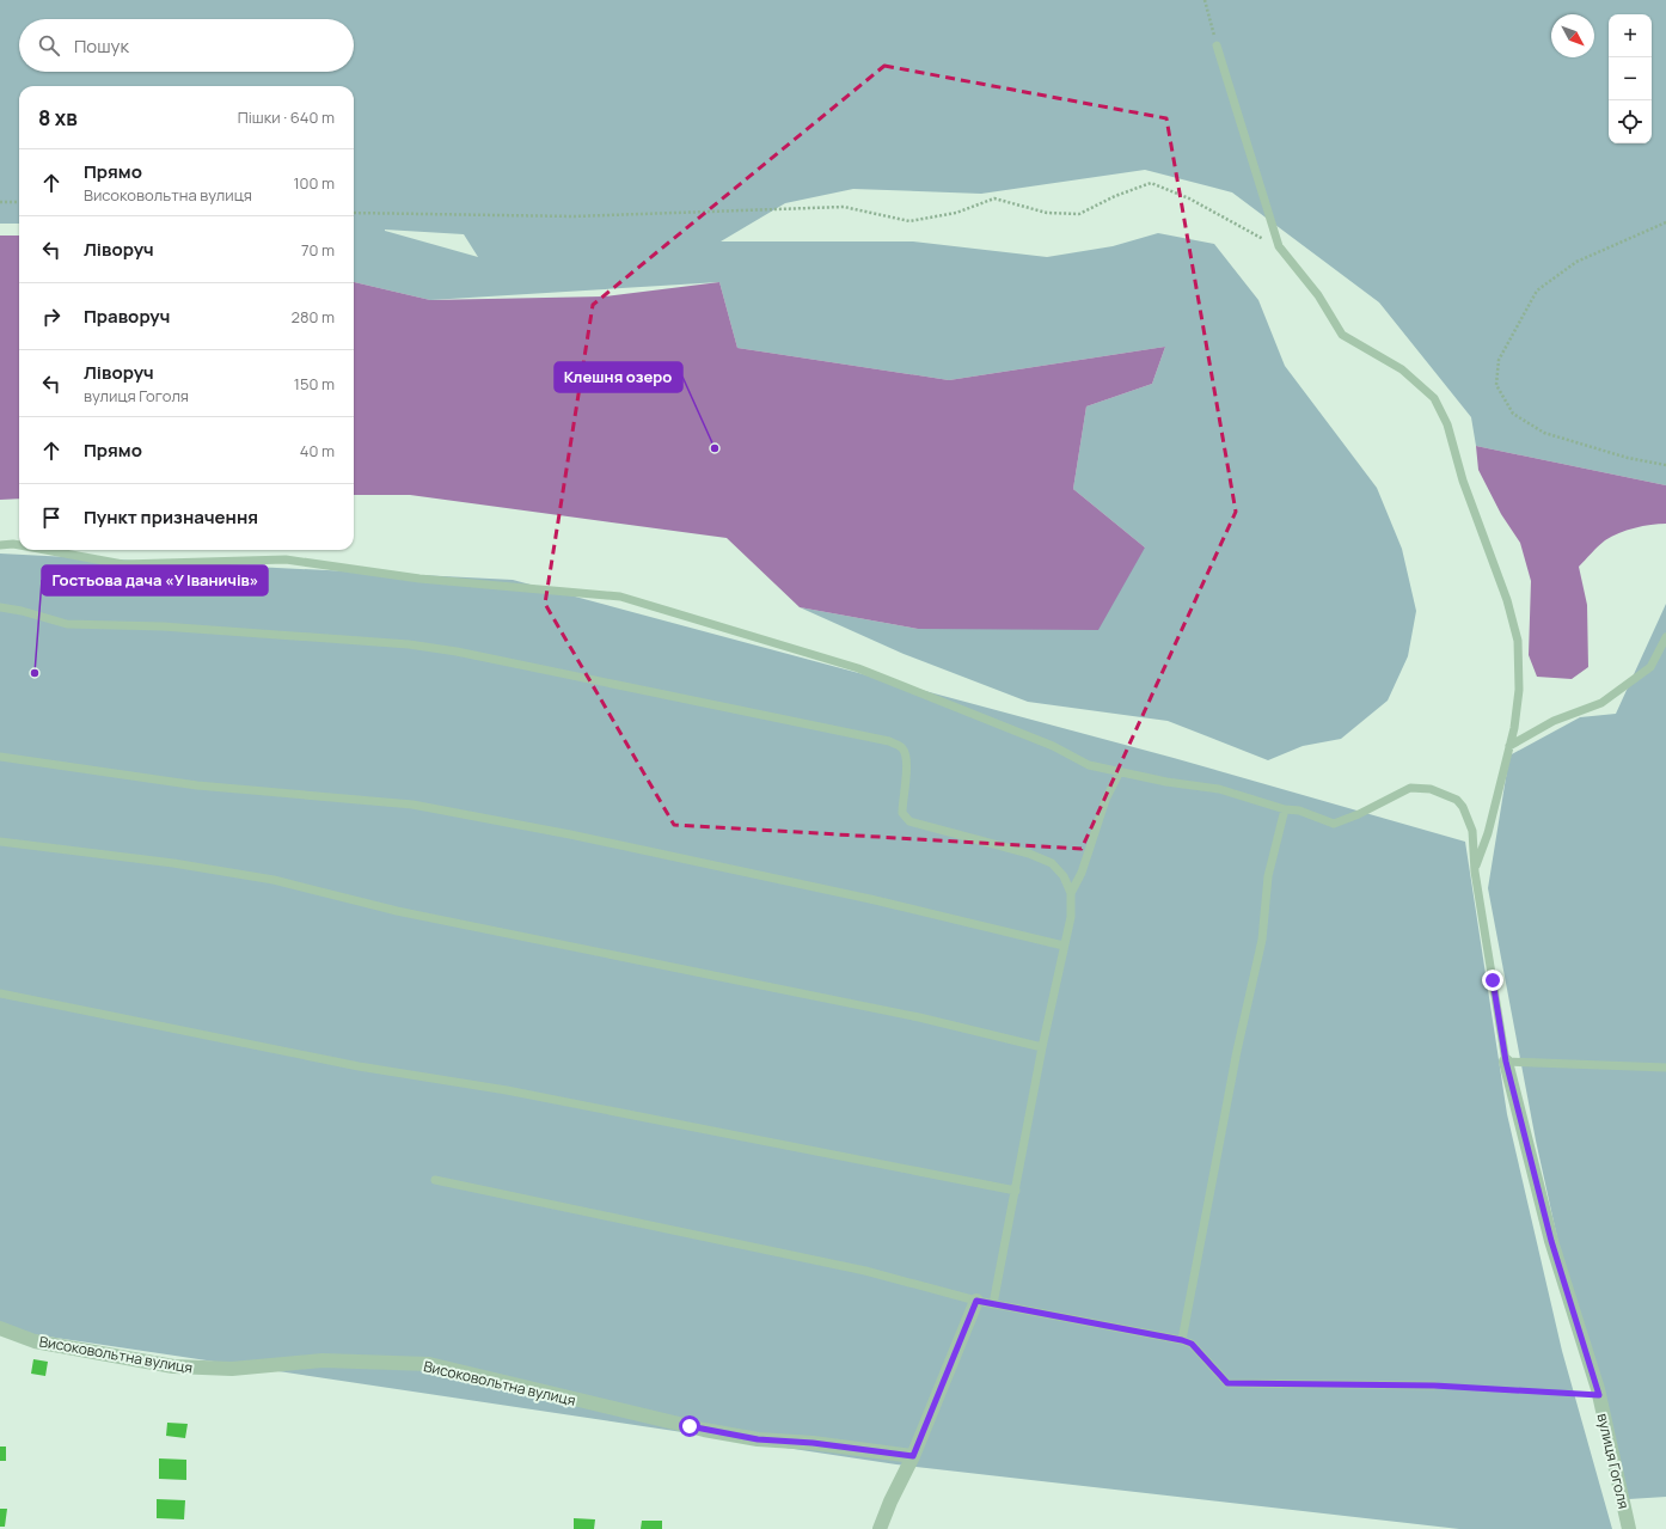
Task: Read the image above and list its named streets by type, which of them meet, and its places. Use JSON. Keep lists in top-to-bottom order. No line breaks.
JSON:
{"streets":{"street":["Високовольтна вулиця","вулиця Гоголя"]},"places":["Клешня озеро","Гостьова дача «У Іваничів»"],"north":"bottom right","page":{"map_buttons":["+","−"],"search":"Пошук","heading":["8 хв","Пішки · 640 m"],"list":[["Прямо","Високовольтна вулиця","100 m"],["Ліворуч","70 m"],["Праворуч","280 m"],["Ліворуч","вулиця Гоголя","150 m"],["Прямо","40 m"],"Пункт призначення"]}}
